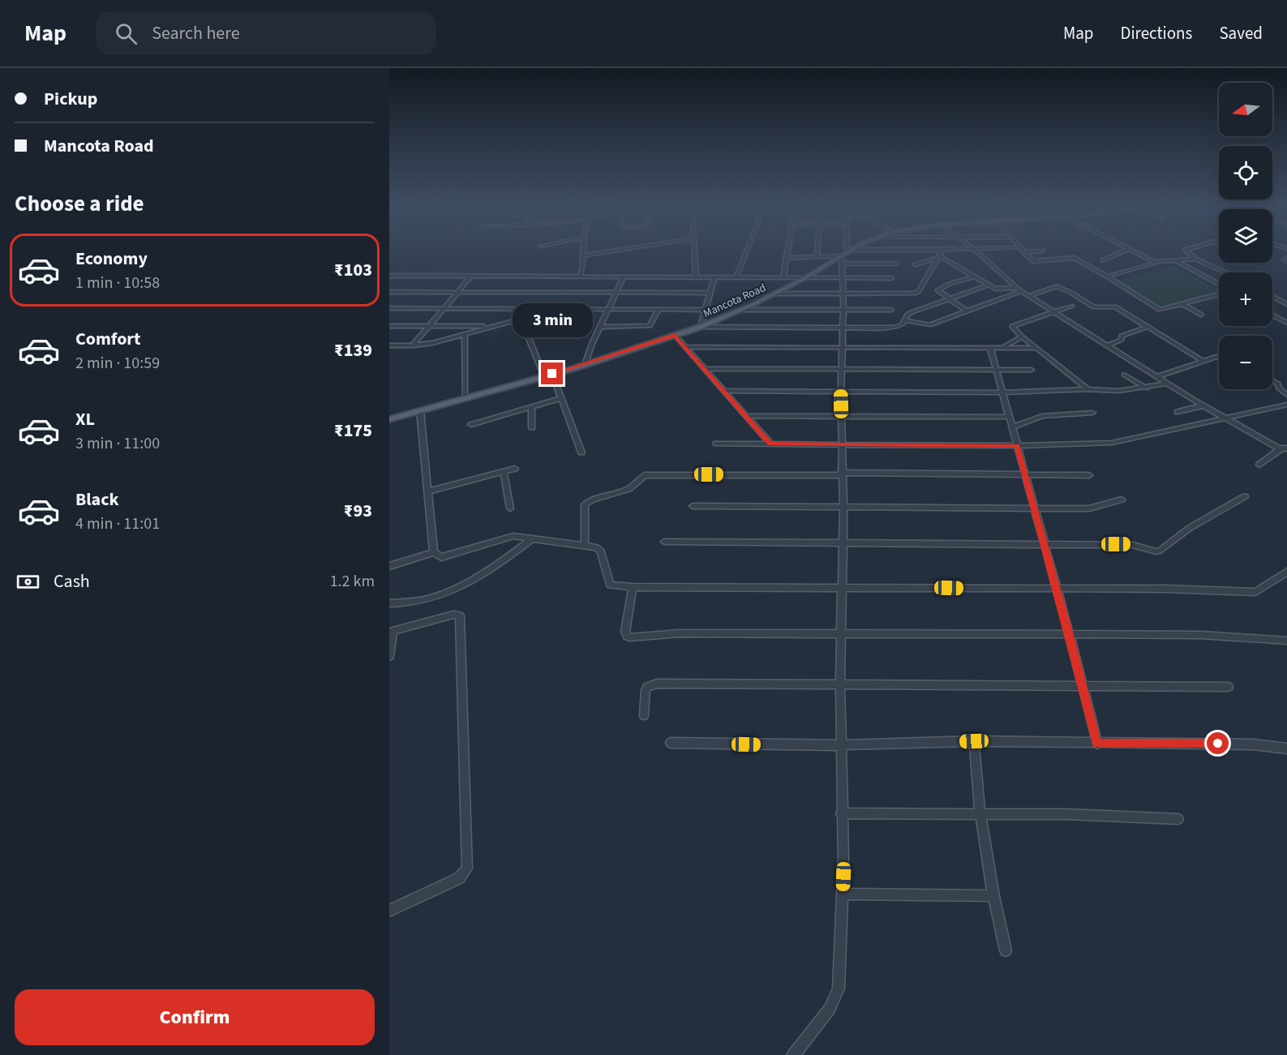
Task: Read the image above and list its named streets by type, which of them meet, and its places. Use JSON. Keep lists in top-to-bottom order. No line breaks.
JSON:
{"streets":{"main road":["Mancota Road"]},"north":"left","page":{"header":"Map","search":"Search here","nav":["Map","Directions","Saved"],"banner":["Pickup","Mancota Road"],"map_buttons":["+","−"],"heading":"Choose a ride","list":[{"name":"Economy","note":"1 min · 10:58","value":"₹103"},{"name":"Comfort","note":"2 min · 10:59","value":"₹139"},{"name":"XL","note":"3 min · 11:00","value":"₹175"},{"name":"Black","note":"4 min · 11:01","value":"₹93"}],"bubble":"3 min","pay":["Cash","1.2 km"],"buttons":"Confirm"}}
